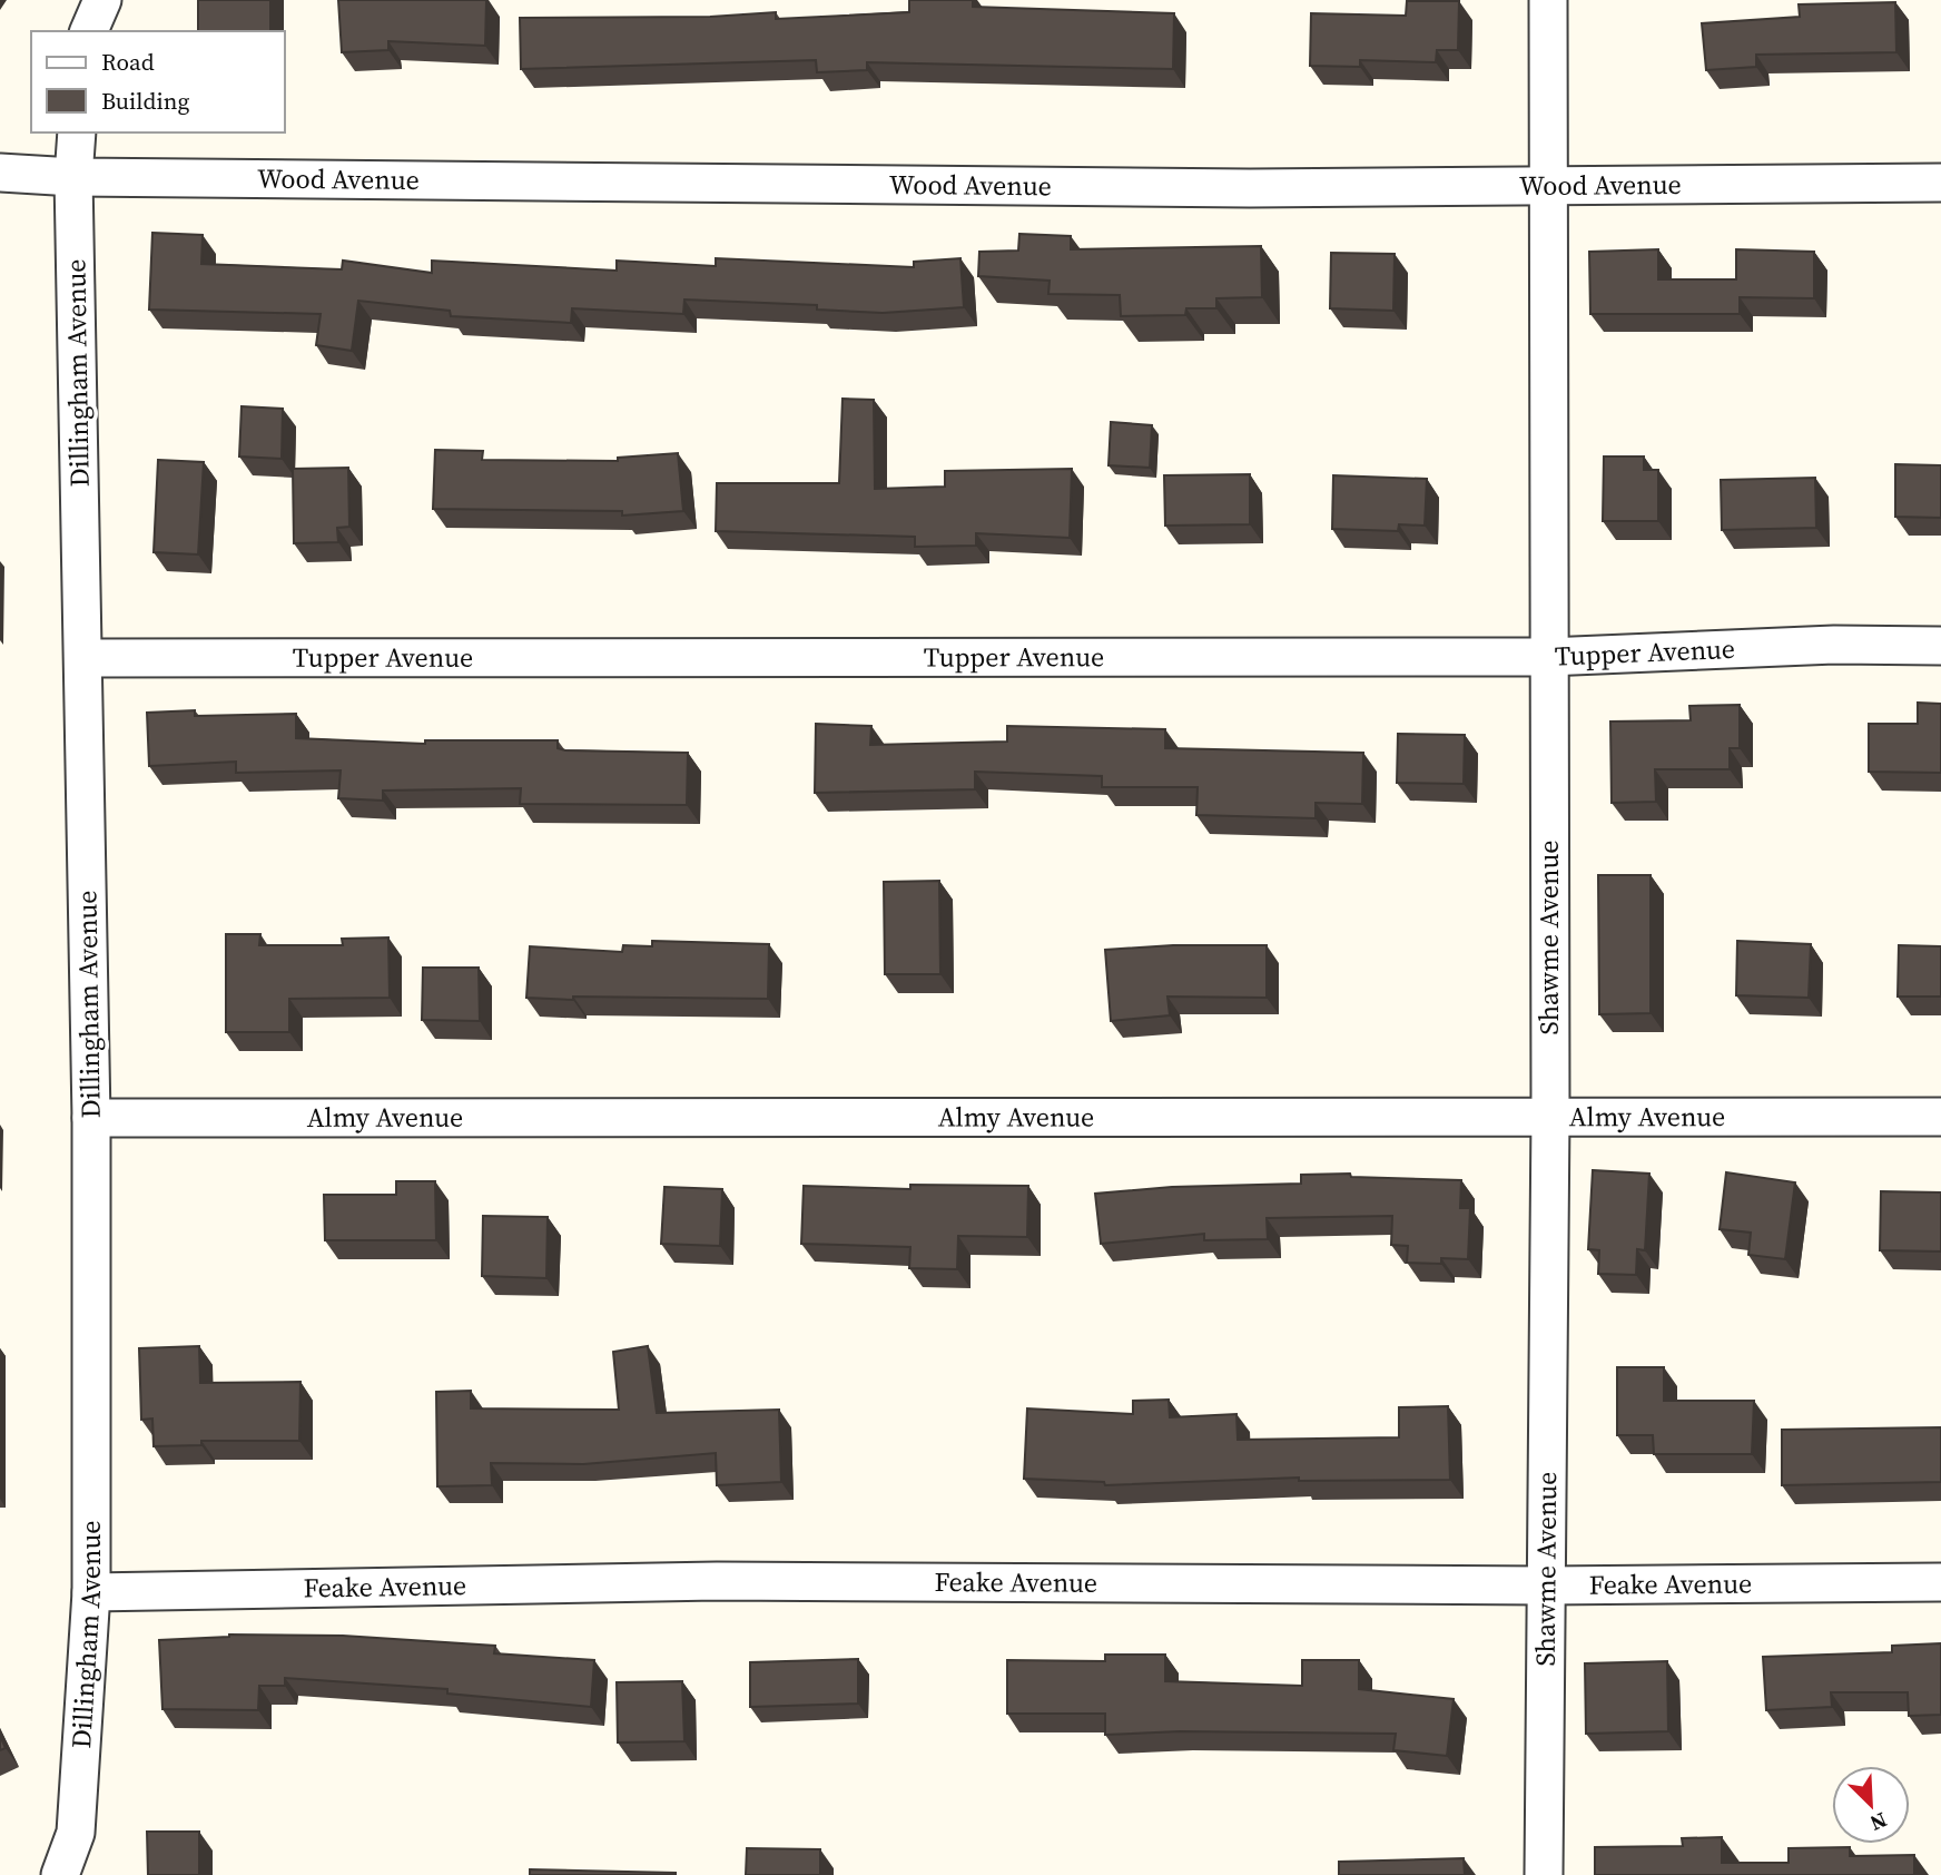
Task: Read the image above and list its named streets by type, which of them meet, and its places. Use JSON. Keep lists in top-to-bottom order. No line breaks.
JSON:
{"streets":{"street":["Wood Avenue","Dillingham Avenue","Tupper Avenue","Shawme Avenue","Almy Avenue","Feake Avenue"]},"crossings":[["Wood Avenue","Dillingham Avenue"],["Wood Avenue","Shawme Avenue"],["Dillingham Avenue","Tupper Avenue"],["Dillingham Avenue","Almy Avenue"],["Dillingham Avenue","Feake Avenue"],["Tupper Avenue","Shawme Avenue"],["Shawme Avenue","Almy Avenue"],["Shawme Avenue","Feake Avenue"]],"legend":["Road","Building"],"north":"bottom right"}
